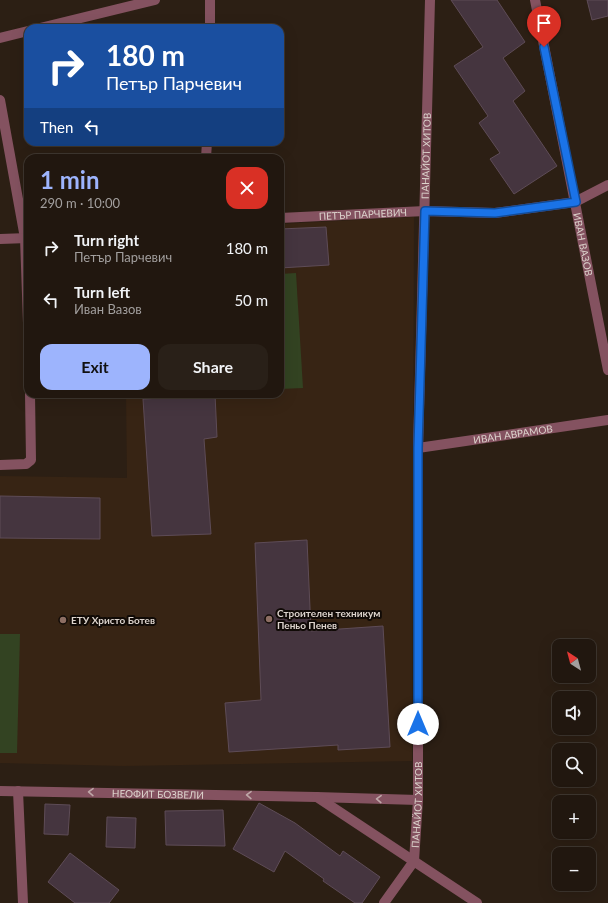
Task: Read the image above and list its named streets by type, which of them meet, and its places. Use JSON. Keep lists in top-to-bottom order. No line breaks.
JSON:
{"streets":{"street":["ПАНАЙОТ ХИТОВ","ПЕТЪР ПАРЧЕВИЧ","ИВАН ВАЗОВ","ИВАН АВРАМОВ","НЕОФИТ БОЗВЕЛИ"]},"crossings":[["ПАНАЙОТ ХИТОВ","ПЕТЪР ПАРЧЕВИЧ"],["ПАНАЙОТ ХИТОВ","ИВАН АВРАМОВ"],["ПАНАЙОТ ХИТОВ","НЕОФИТ БОЗВЕЛИ"],["ПЕТЪР ПАРЧЕВИЧ","ИВАН ВАЗОВ"]],"one_way":["НЕОФИТ БОЗВЕЛИ"],"places":["Строителен техникум Пеньо Пенев","ЕТУ Христо Ботев"],"north":"top left","page":{"turn":["180 m","Петър Парчевич"],"then":"Then","heading":["1 min","290 m · 10:00"],"list":[{"name":"Turn right","note":"Петър Парчевич","value":"180 m"},{"name":"Turn left","note":"Иван Вазов","value":"50 m"}],"buttons":["Exit","Share"],"map_buttons":["+","−"]}}
